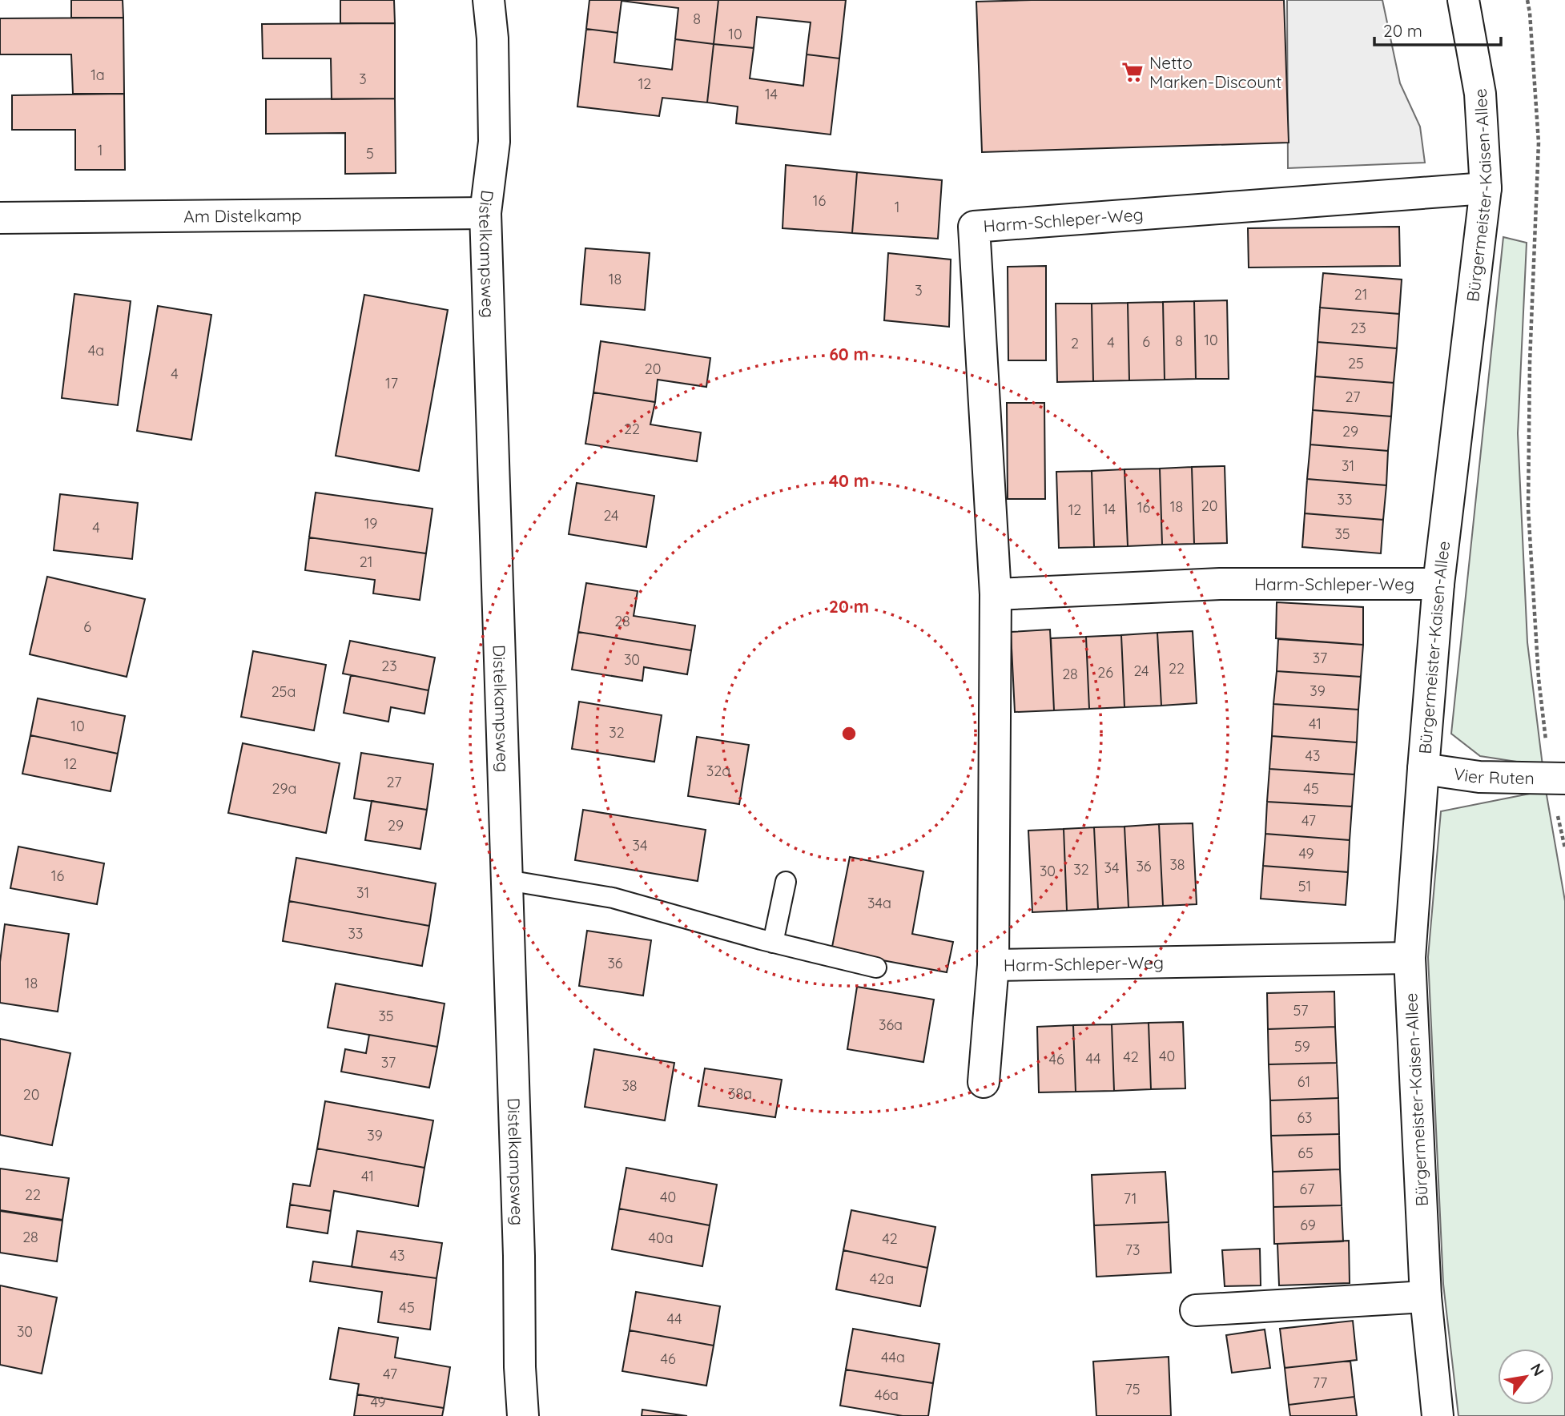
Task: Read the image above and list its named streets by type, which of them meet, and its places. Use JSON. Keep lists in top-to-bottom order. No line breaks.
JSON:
{"streets":{"street":["Bürgermeister-Kaisen-Allee","Am Distelkamp","Harm-Schleper-Weg","Distelkampsweg","Vier Ruten"]},"crossings":[["Bürgermeister-Kaisen-Allee","Harm-Schleper-Weg"],["Bürgermeister-Kaisen-Allee","Vier Ruten"],["Am Distelkamp","Distelkampsweg"]],"places":{"supermarket":["Netto Marken-Discount"]},"house_numbers":["8","10","1a","3","12","14","1","5","16","1","18","3","21","23","10","8","6","4","2","4a","25","20","4","17","27","22","29","31","33","20","18","16","14","12","24","19","4","35","21","28","6","37","30","23","22","24","26","28","39","25a","41","10","32","43","12","32a","27","29a","45","47","29","34","49","38","36","34","32","30","16","51","31","34a","33","36","18","57","35","36a","59","40","42","44","46","37","61","38","38a","20","63","39","65","41","67","22","40","71","69","28","40a","42","73","43","42a","45","44","30","44a","46","47","77","75","46a","49"],"scale_bar":"20 m","north":"top right","rings":["60 m","40 m","20 m"]}
